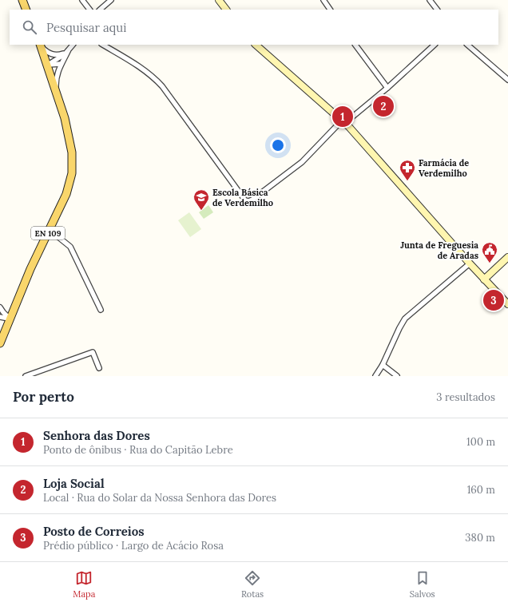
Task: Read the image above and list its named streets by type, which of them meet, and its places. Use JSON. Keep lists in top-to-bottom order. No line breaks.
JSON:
{"streets":{"main road":["EN 109"]},"places":{"pharmacy":["Farmácia de Verdemilho"],"school or university":["Escola Básica de Verdemilho"],"public building":["Junta de Freguesia de Aradas"]},"page":{"search":"Pesquisar aqui","pins":["2","1","3"],"heading":["Por perto","3 resultados"],"list":[{"mark":"1","name":"Senhora das Dores","note":"Ponto de ônibus · Rua do Capitão Lebre","value":"100 m"},{"mark":"2","name":"Loja Social","note":"Local · Rua do Solar da Nossa Senhora das Dores","value":"160 m"},{"mark":"3","name":"Posto de Correios","note":"Prédio público · Largo de Acácio Rosa","value":"380 m"}],"nav":["Mapa","Rotas","Salvos"]}}
